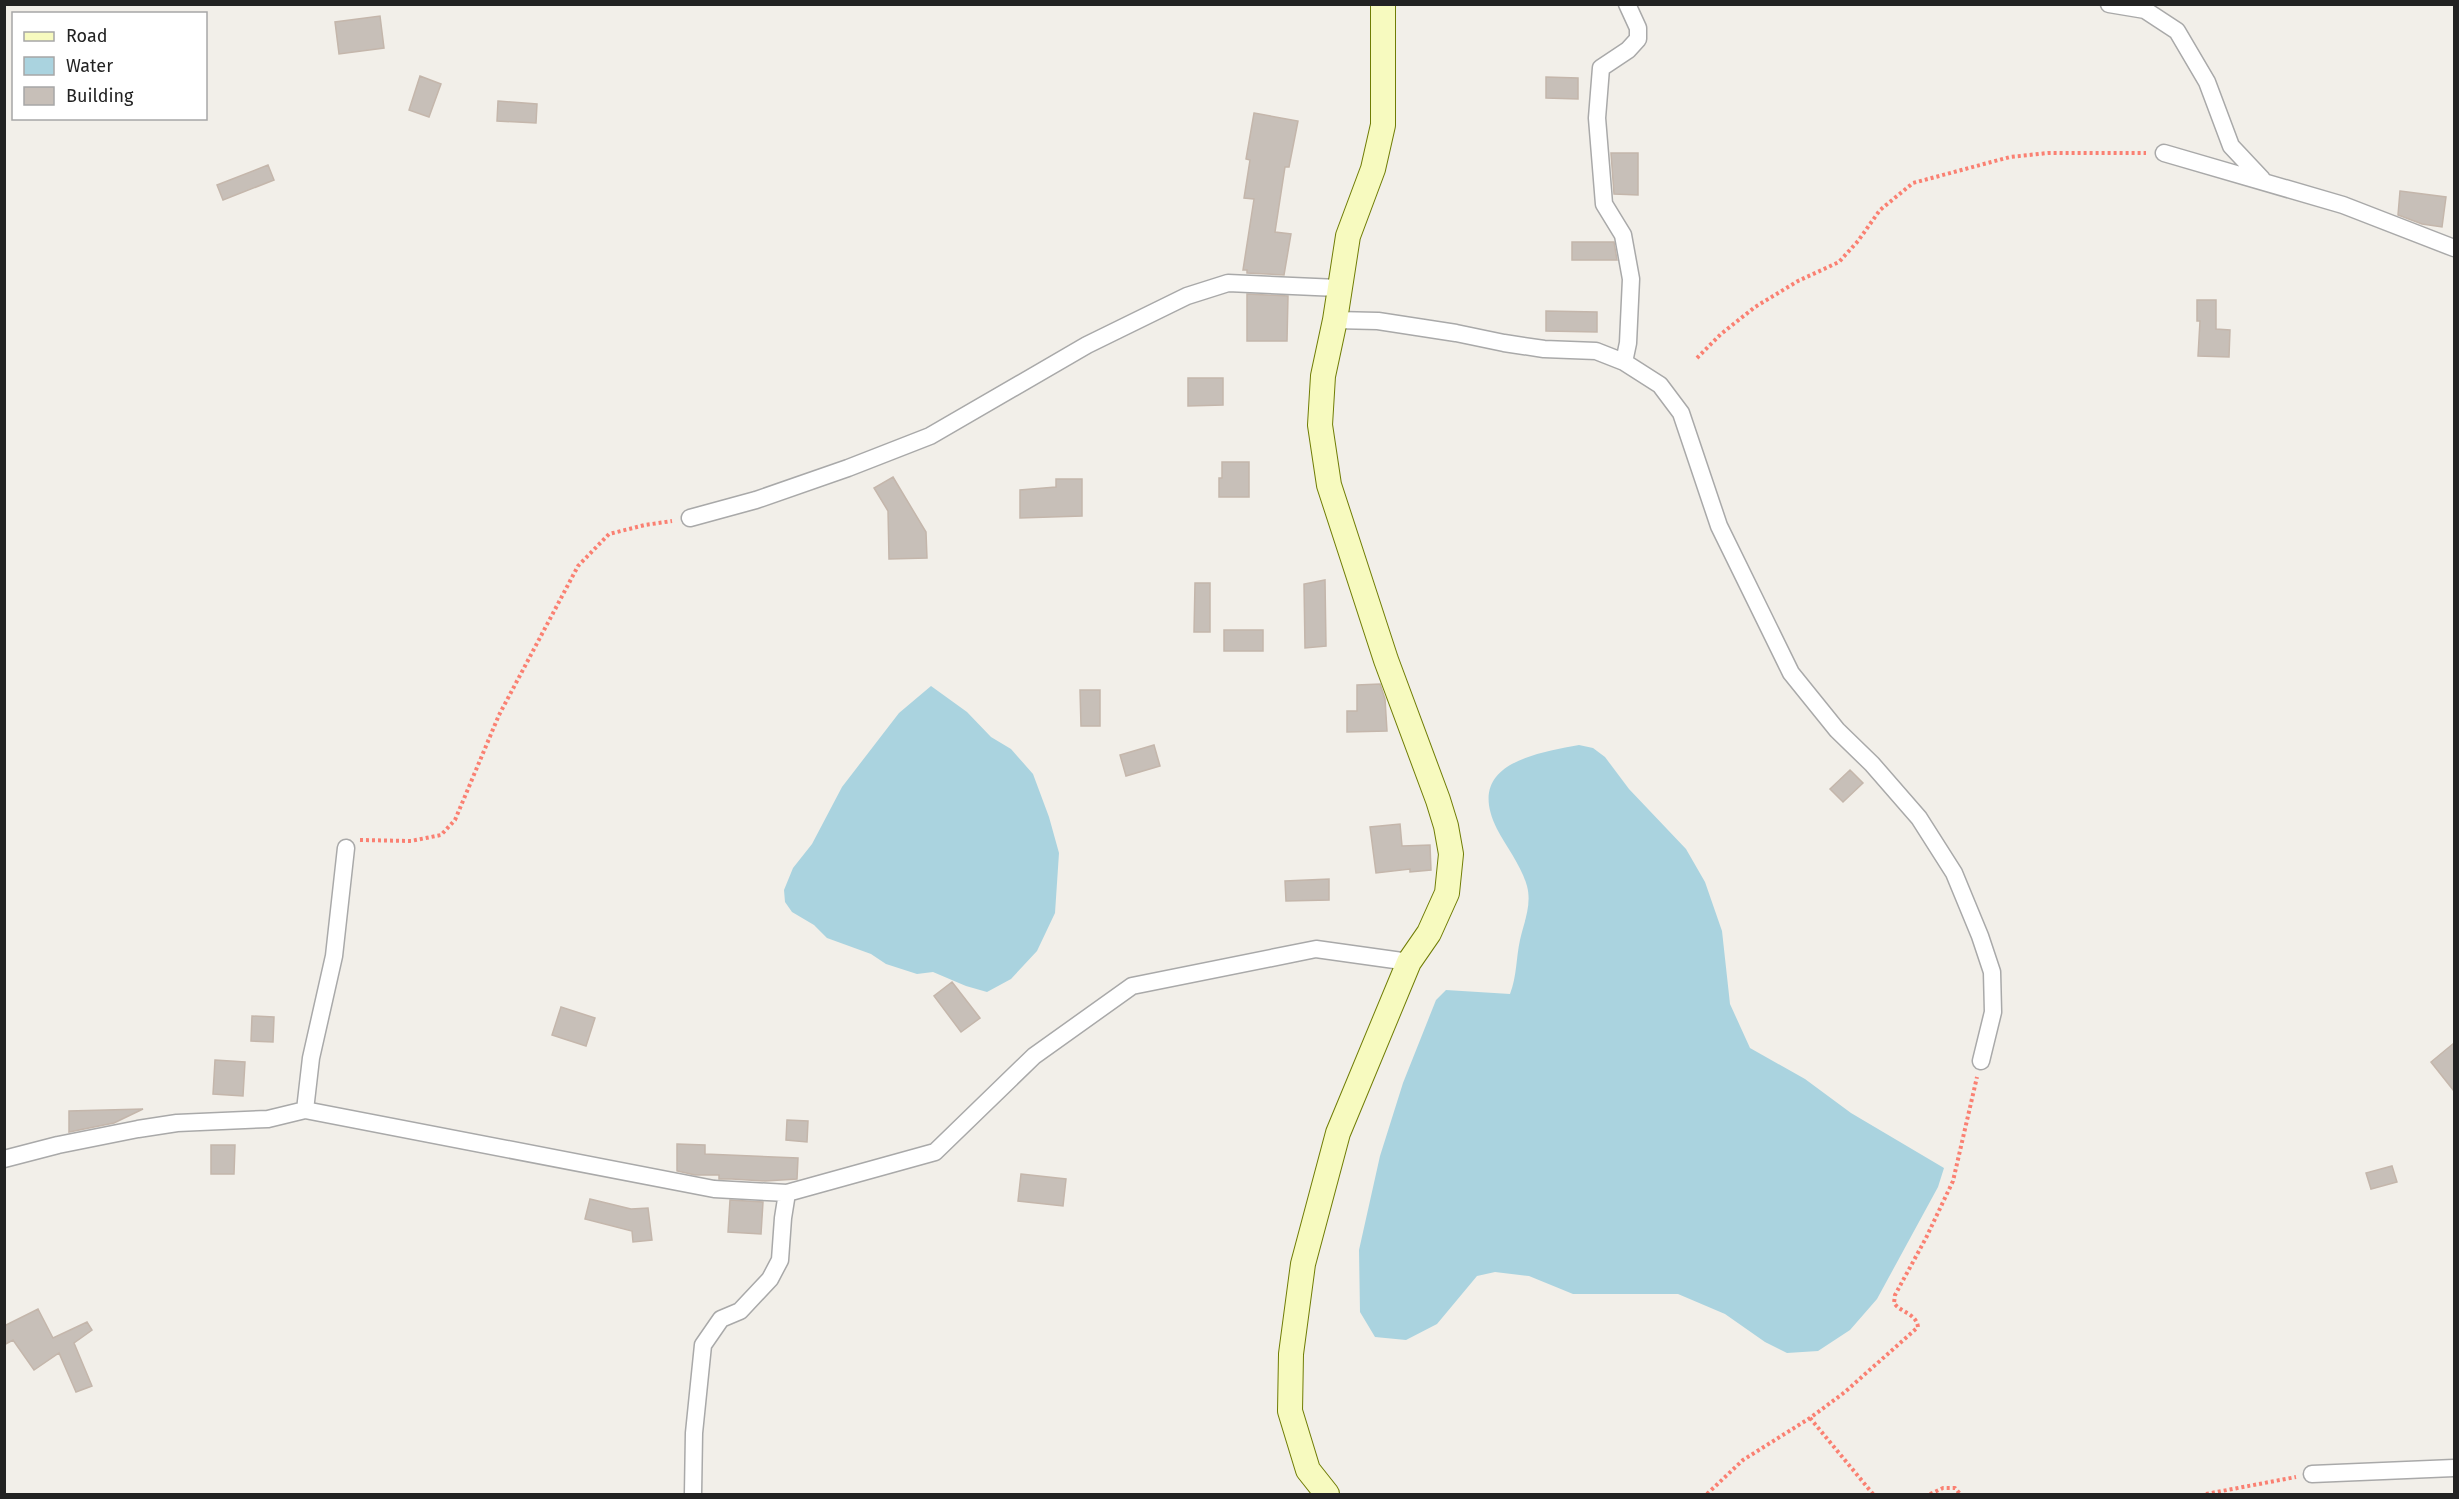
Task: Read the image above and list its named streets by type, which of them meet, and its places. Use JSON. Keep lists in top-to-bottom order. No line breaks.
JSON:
{"legend":["Road","Water","Building"]}
